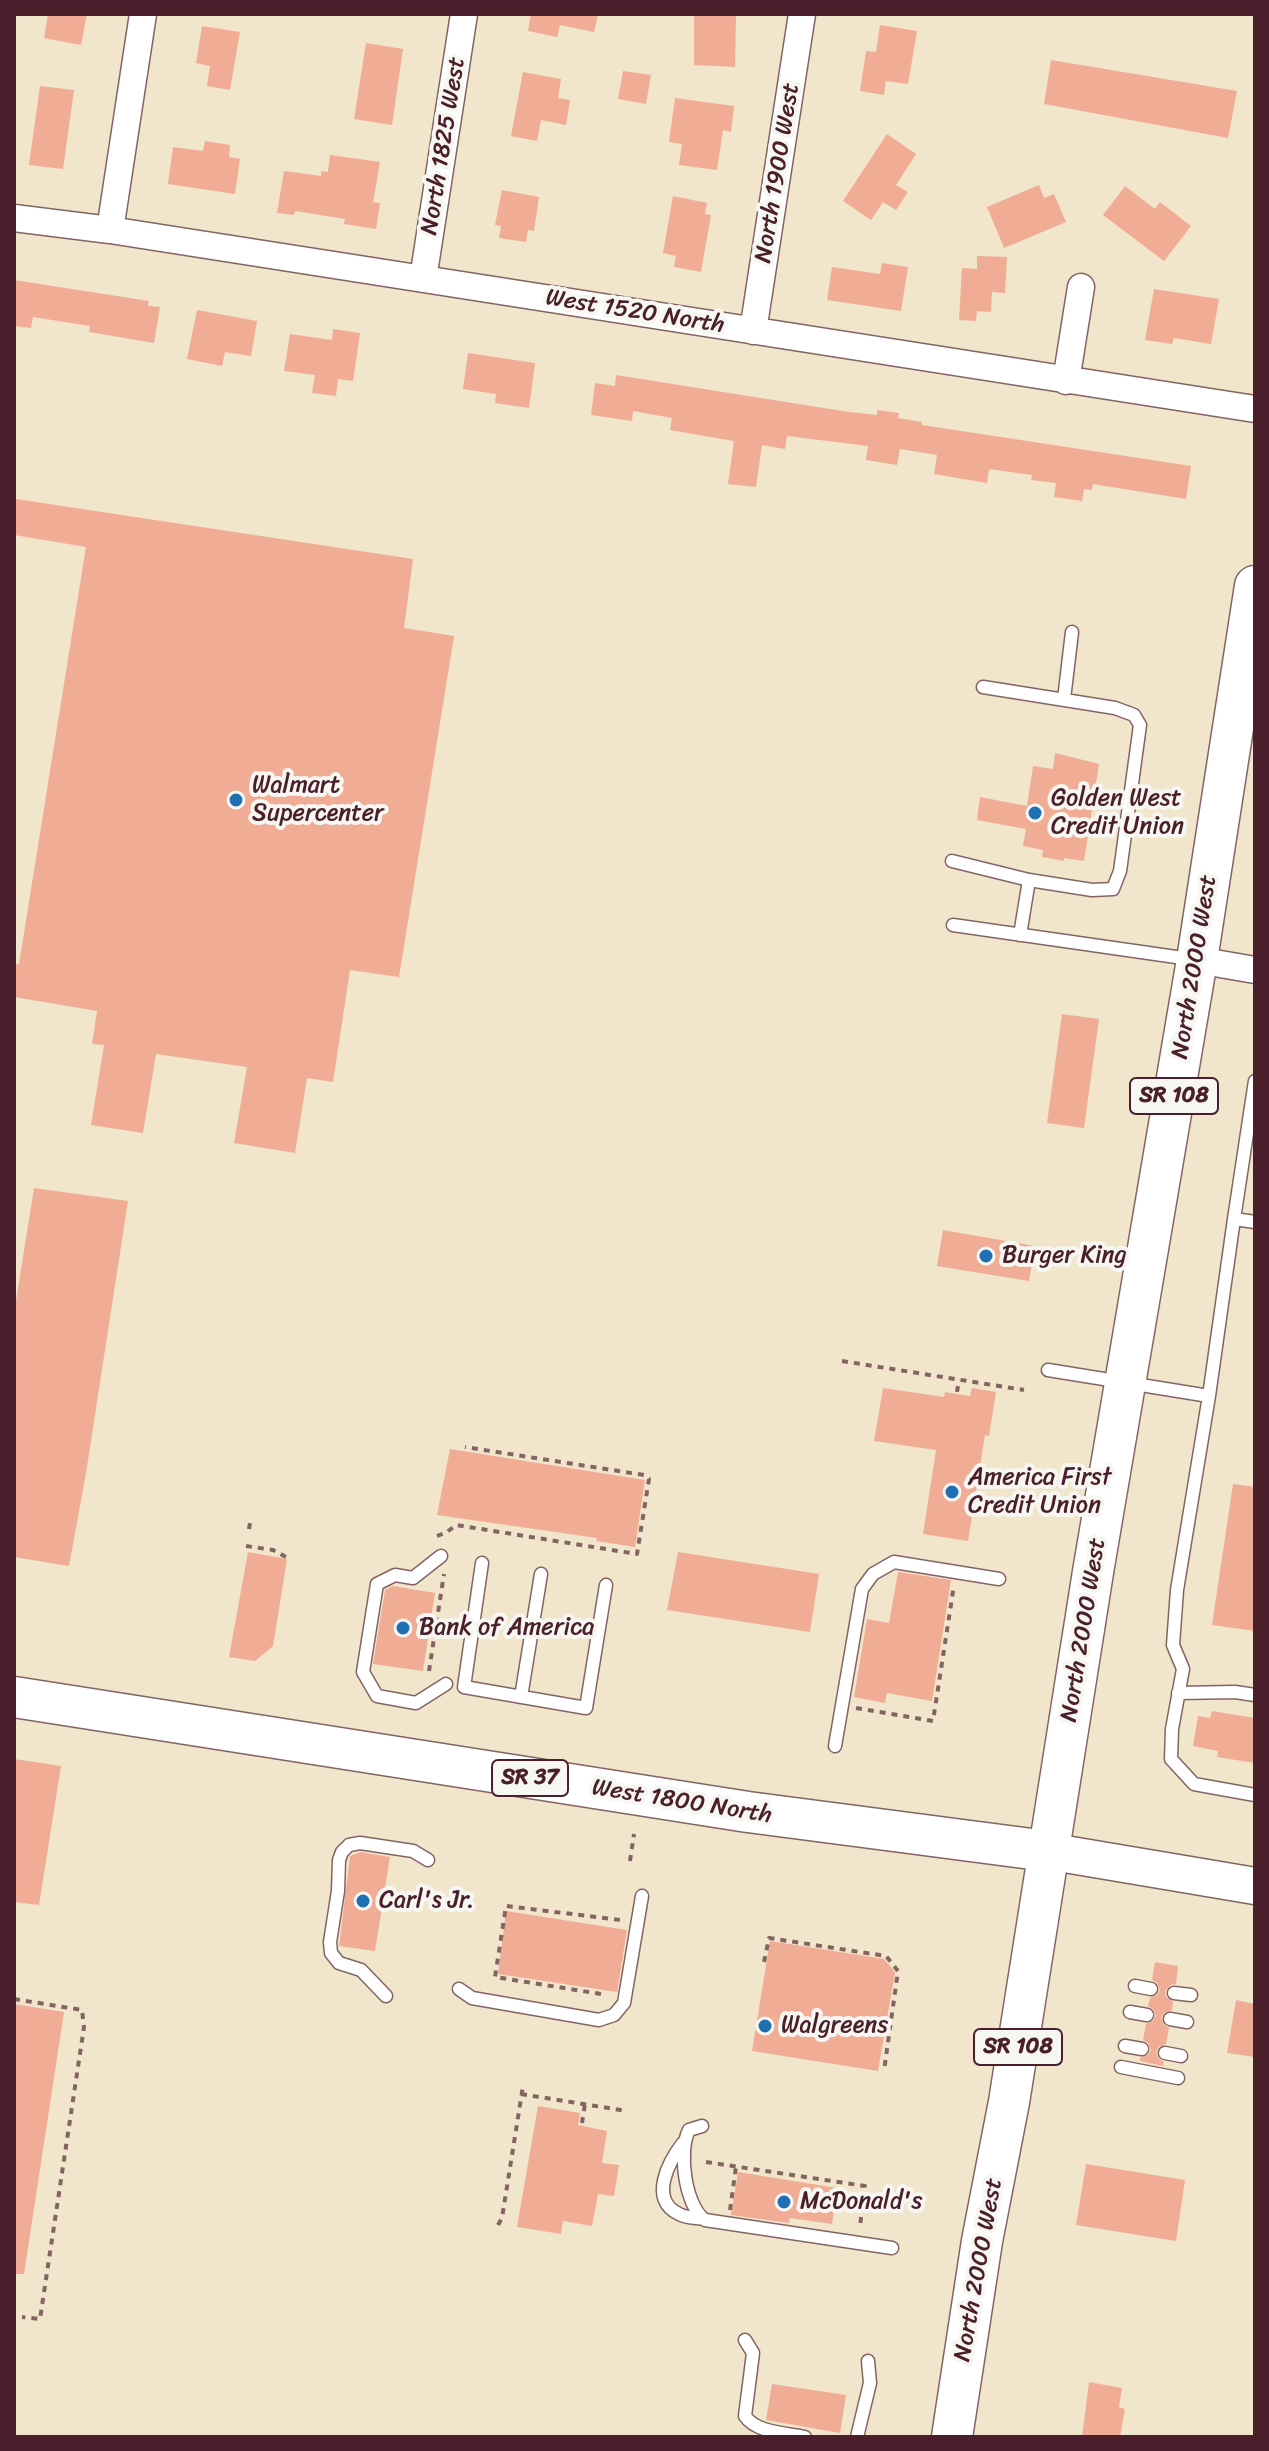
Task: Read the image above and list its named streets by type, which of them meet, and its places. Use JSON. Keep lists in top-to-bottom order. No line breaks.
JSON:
{"streets":{"main road":["North 2000 West","SR 108","SR 37","West 1800 North"],"street":["North 1825 West","North 1900 West","West 1520 North"]},"crossings":[["North 1825 West","West 1520 North"],["North 1900 West","West 1520 North"],["North 2000 West","West 1800 North"]],"places":["Walmart Supercenter","Golden West Credit Union","Burger King","America First Credit Union","Bank of America","Carl's Jr.","Walgreens","McDonald's"]}
